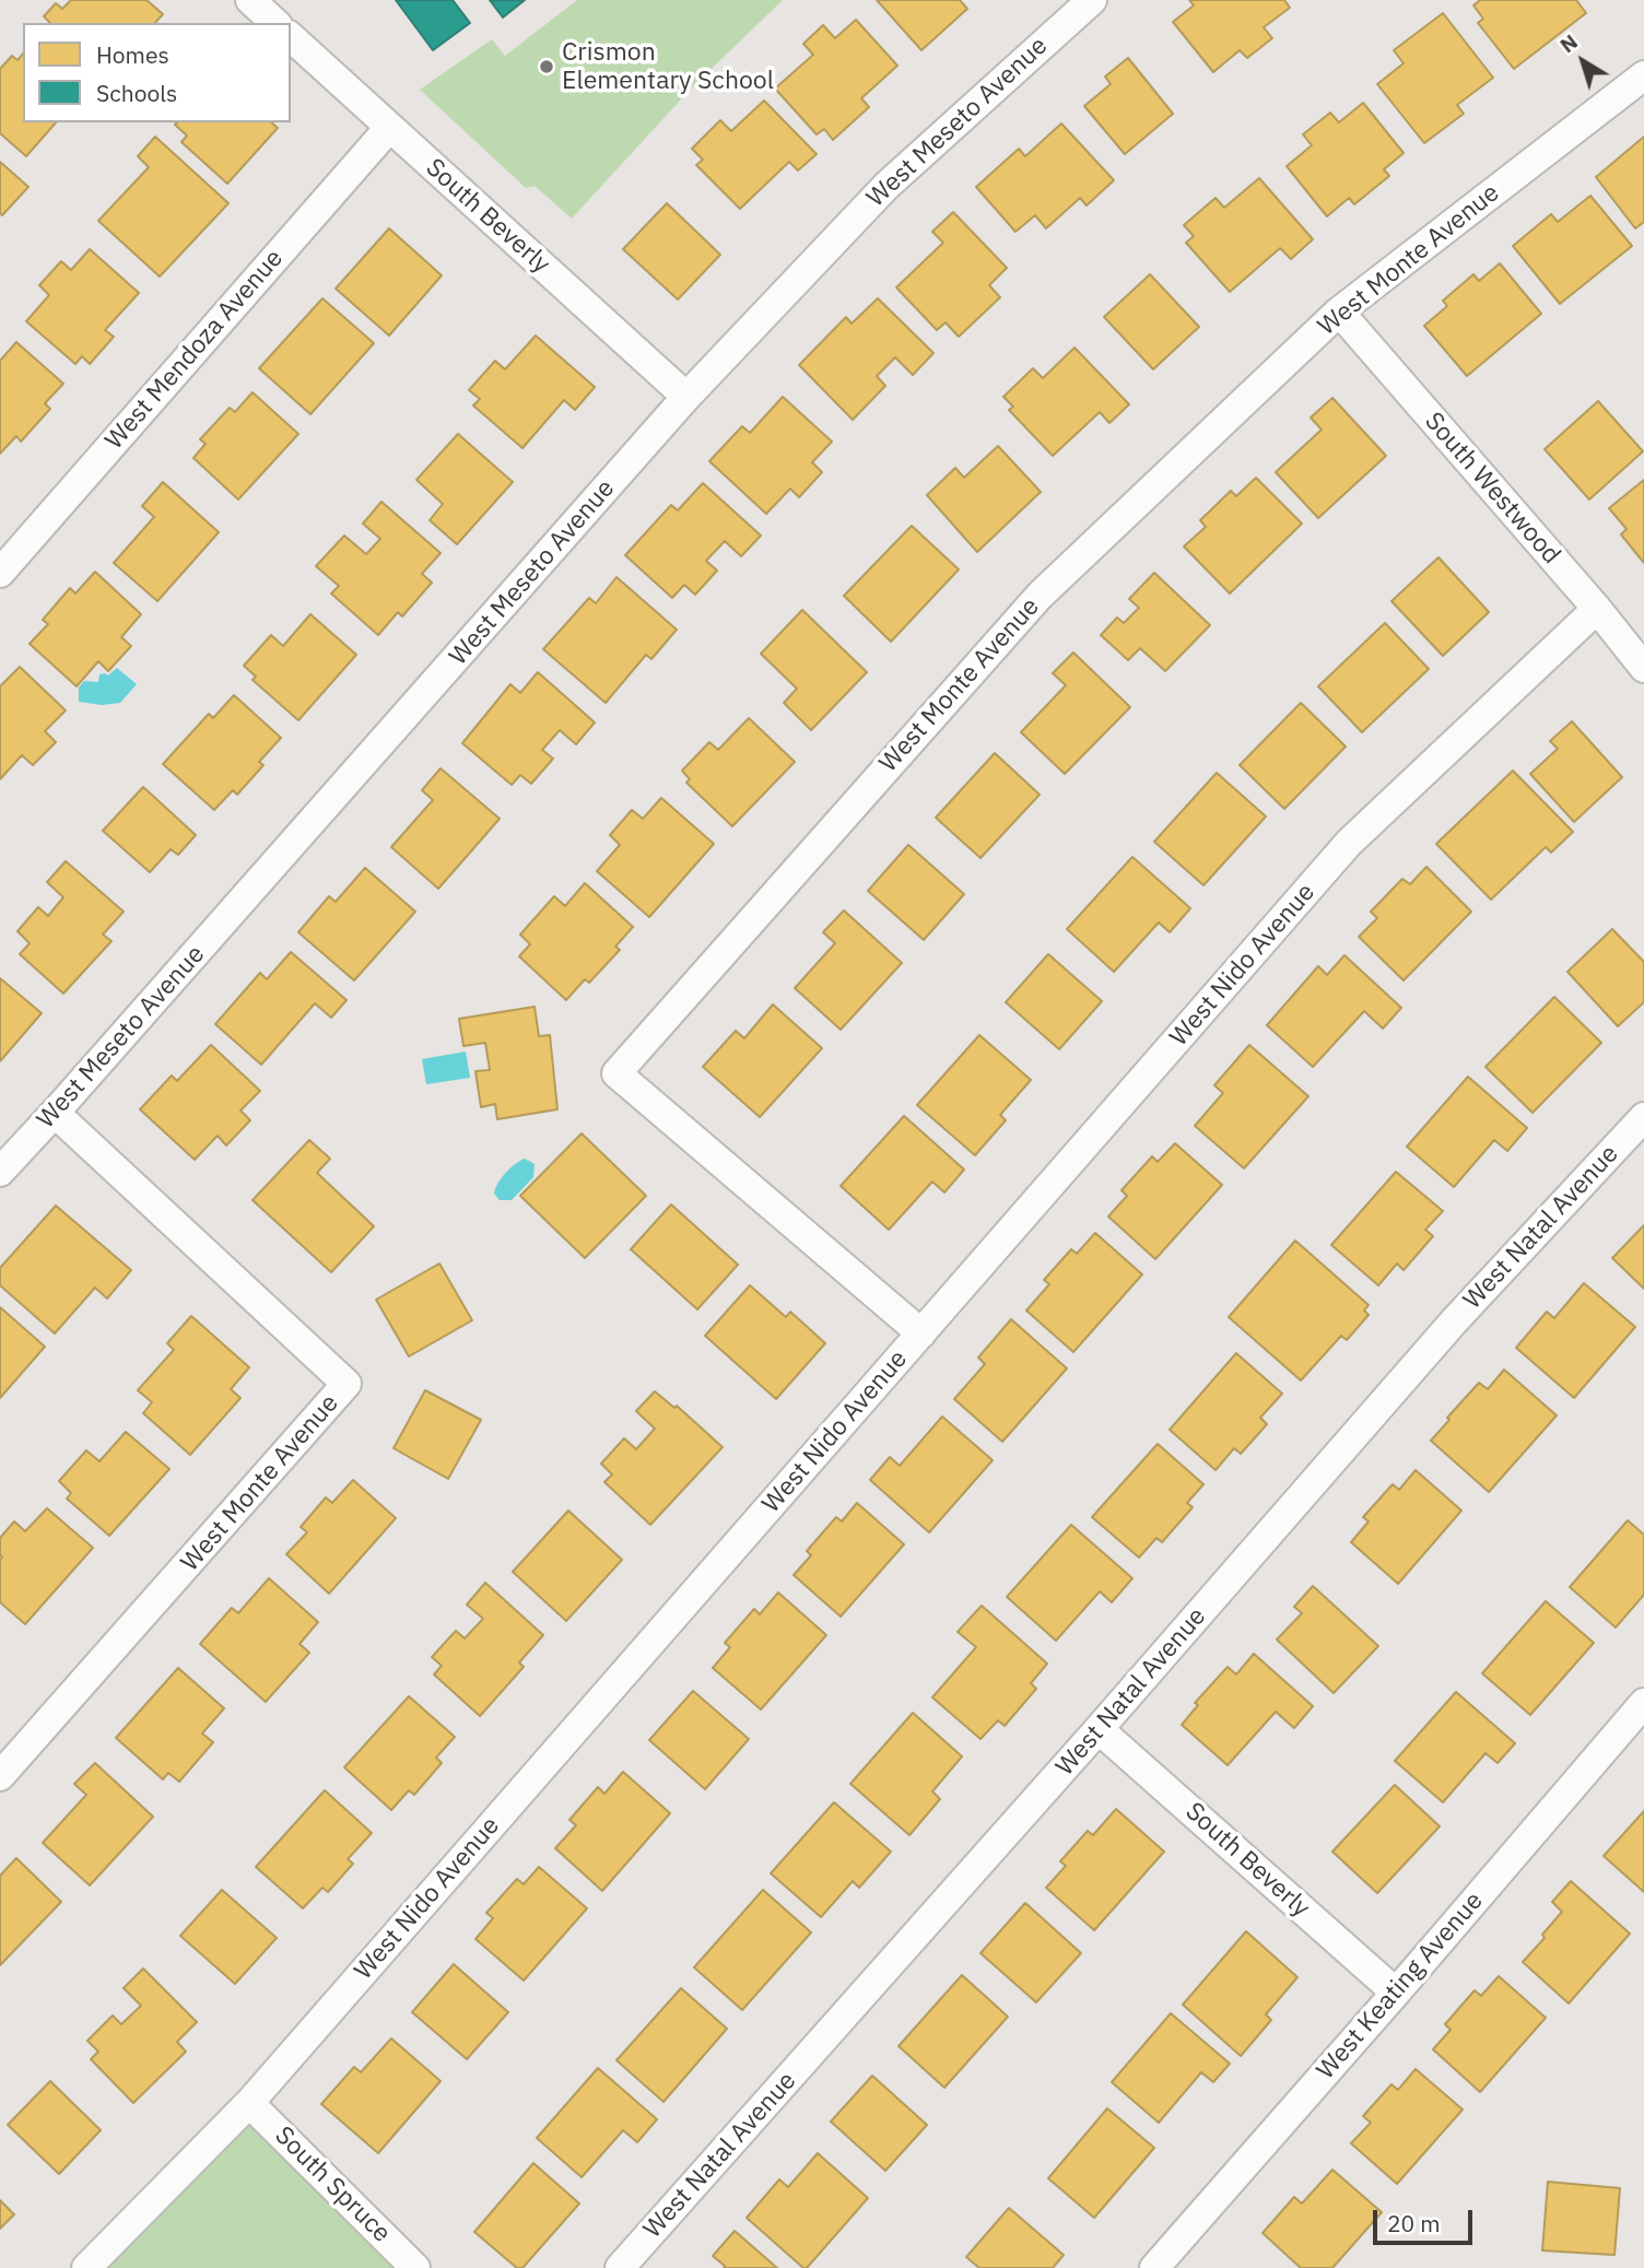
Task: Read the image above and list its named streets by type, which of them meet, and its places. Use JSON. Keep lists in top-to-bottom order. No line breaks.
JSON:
{"streets":{"street":["West Meseto Avenue","South Beverly","West Monte Avenue","West Mendoza Avenue","South Westwood","West Nido Avenue","West Natal Avenue","West Keating Avenue","South Spruce"]},"crossings":[["West Meseto Avenue","South Beverly"],["West Meseto Avenue","West Monte Avenue"],["South Beverly","West Mendoza Avenue"],["South Beverly","West Natal Avenue"],["South Beverly","West Keating Avenue"],["West Monte Avenue","South Westwood"],["West Monte Avenue","West Nido Avenue"],["South Westwood","West Nido Avenue"],["West Nido Avenue","South Spruce"]],"places":["Crismon Elementary School"],"legend":["Homes","Schools"],"scale_bar":"20 m","north":"top left"}
